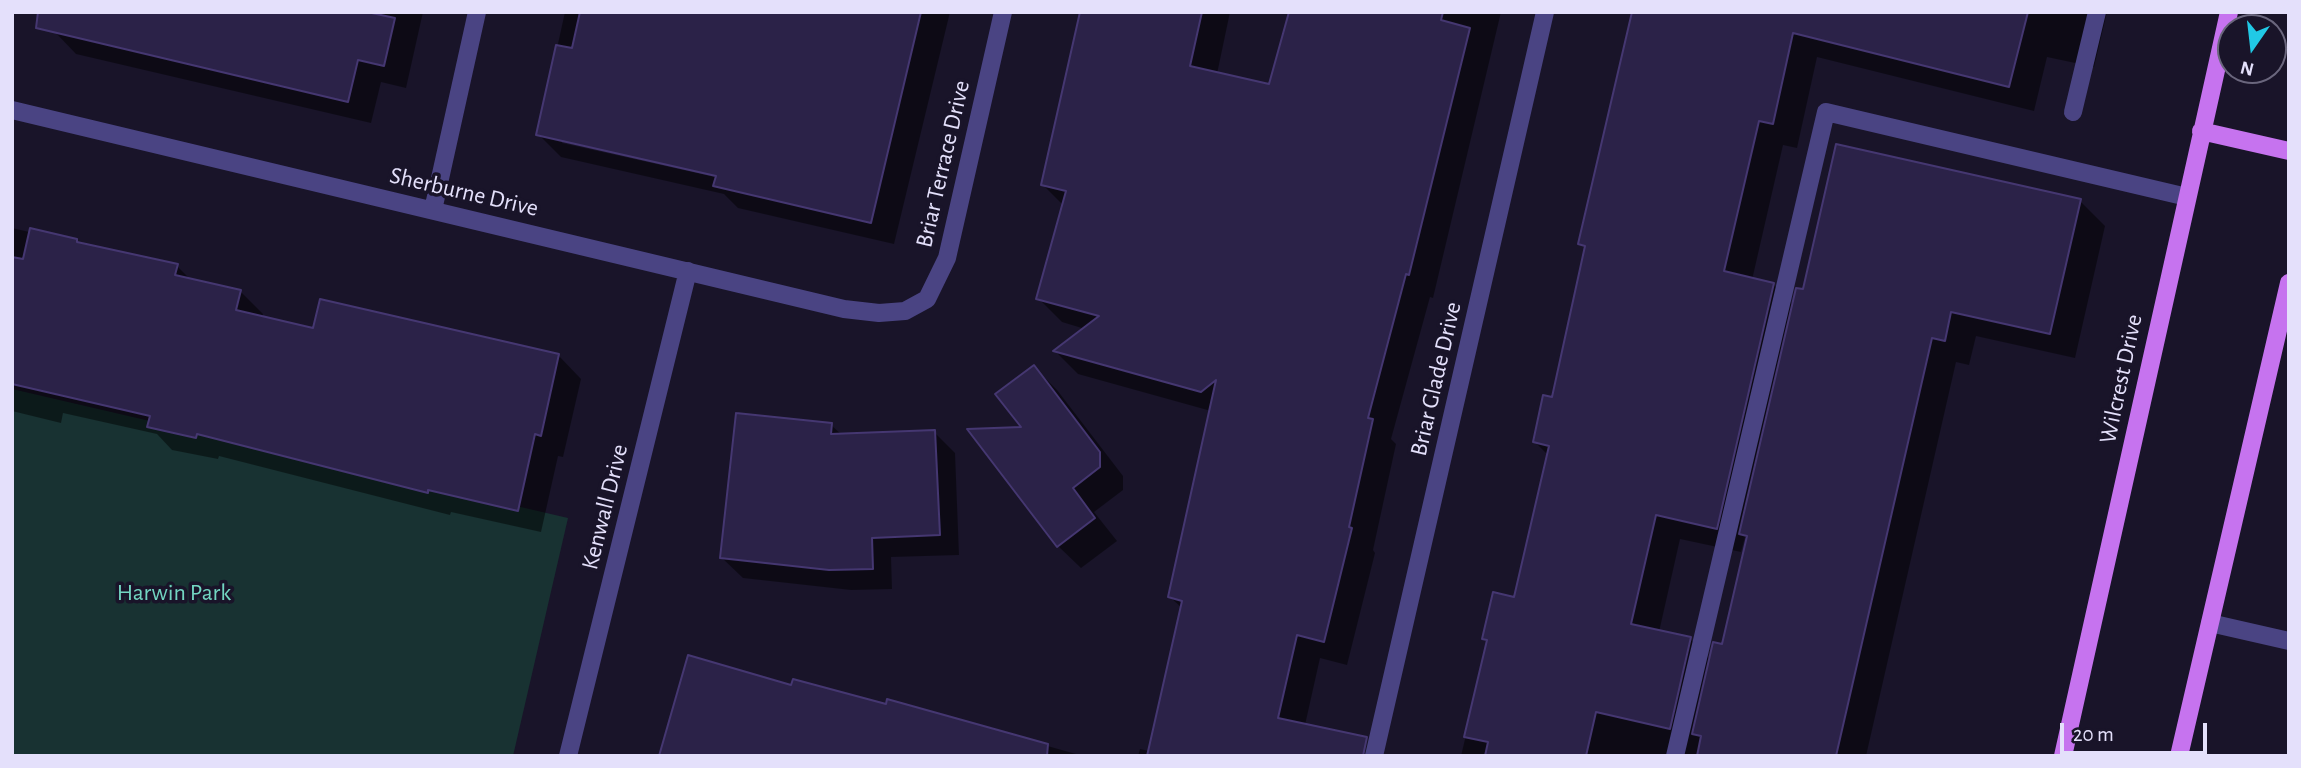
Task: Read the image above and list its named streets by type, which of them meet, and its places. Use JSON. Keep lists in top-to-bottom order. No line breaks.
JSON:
{"streets":{"main road":["Wilcrest Drive"],"street":["Briar Terrace Drive","Sherburne Drive","Briar Glade Drive","Kenwall Drive"]},"crossings":[["Briar Terrace Drive","Sherburne Drive"],["Sherburne Drive","Kenwall Drive"]],"parks":["Harwin Park"],"scale_bar":"20 m","north":"bottom"}
